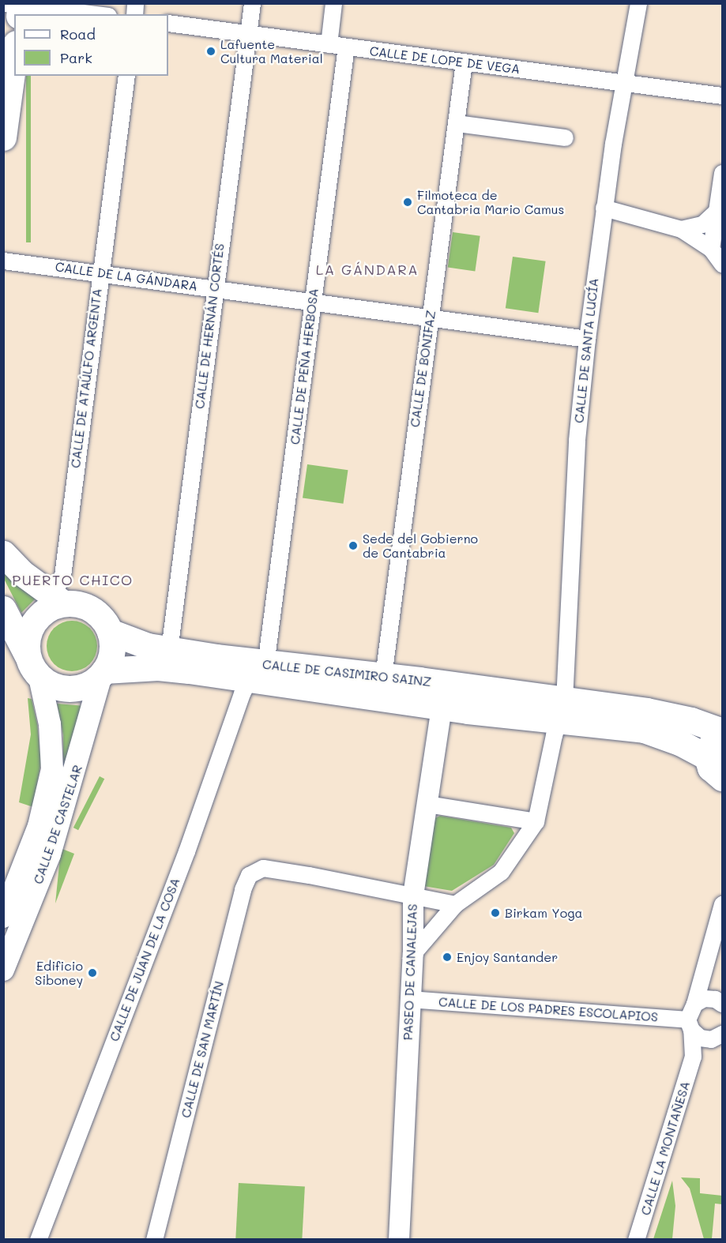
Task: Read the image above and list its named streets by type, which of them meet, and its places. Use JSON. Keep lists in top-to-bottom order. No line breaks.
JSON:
{"streets":{"main road":["CALLE DE CASIMIRO SAINZ","CALLE DE CASTELAR"],"street":["CALLE DE LOPE DE VEGA","CALLE DE LA GÁNDARA","CALLE DE HERNÁN CORTÉS","CALLE DE SANTA LUCÍA","CALLE DE PEÑA HERBOSA","CALLE DE BONIFAZ","CALLE DE ATAÚLFO ARGENTA","CALLE DE JUAN DE LA COSA","PASEO DE CANALEJAS","CALLE DE LOS PADRES ESCOLAPIOS","CALLE DE SAN MARTÍN","CALLE LA MONTAÑESA"]},"crossings":[["CALLE DE LOPE DE VEGA","CALLE DE HERNÁN CORTÉS"],["CALLE DE LOPE DE VEGA","CALLE DE SANTA LUCÍA"],["CALLE DE LOPE DE VEGA","CALLE DE PEÑA HERBOSA"],["CALLE DE LOPE DE VEGA","CALLE DE BONIFAZ"],["CALLE DE LA GÁNDARA","CALLE DE HERNÁN CORTÉS"],["CALLE DE LA GÁNDARA","CALLE DE SANTA LUCÍA"],["CALLE DE LA GÁNDARA","CALLE DE PEÑA HERBOSA"],["CALLE DE LA GÁNDARA","CALLE DE BONIFAZ"],["CALLE DE LA GÁNDARA","CALLE DE ATAÚLFO ARGENTA"],["CALLE DE HERNÁN CORTÉS","CALLE DE CASIMIRO SAINZ"],["CALLE DE SANTA LUCÍA","CALLE DE CASIMIRO SAINZ"],["CALLE DE PEÑA HERBOSA","CALLE DE CASIMIRO SAINZ"],["CALLE DE PEÑA HERBOSA","CALLE DE JUAN DE LA COSA"],["CALLE DE BONIFAZ","CALLE DE CASIMIRO SAINZ"],["CALLE DE ATAÚLFO ARGENTA","CALLE DE CASIMIRO SAINZ"],["CALLE DE ATAÚLFO ARGENTA","CALLE DE CASTELAR"],["CALLE DE CASIMIRO SAINZ","CALLE DE CASTELAR"],["CALLE DE CASIMIRO SAINZ","CALLE DE JUAN DE LA COSA"],["CALLE DE CASIMIRO SAINZ","PASEO DE CANALEJAS"],["PASEO DE CANALEJAS","CALLE DE LOS PADRES ESCOLAPIOS"],["PASEO DE CANALEJAS","CALLE DE SAN MARTÍN"],["CALLE DE LOS PADRES ESCOLAPIOS","CALLE LA MONTAÑESA"]],"districts":["LA GÁNDARA","PUERTO CHICO"],"places":["Lafuente Cultura Material","Filmoteca de Cantabria Mario Camus","Sede del Gobierno de Cantabria","Birkam Yoga","Enjoy Santander","Edificio Siboney"],"legend":["Road","Park"]}
